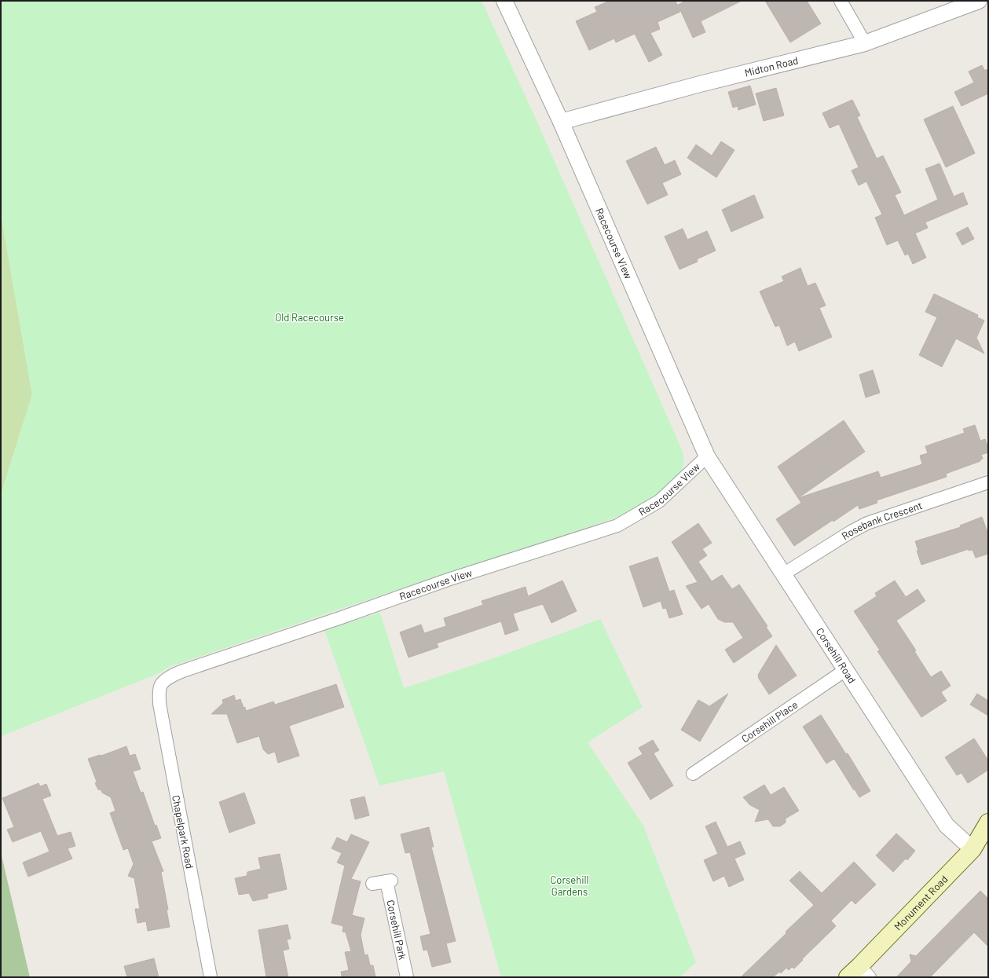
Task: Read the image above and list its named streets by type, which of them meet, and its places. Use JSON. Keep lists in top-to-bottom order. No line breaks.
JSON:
{"streets":{"main road":["Monument Road"],"street":["Midton Road","Racecourse View","Rosebank Crescent","Corsehill Road","Corsehill Place","Chapelpark Road","Corsehill Park"]},"crossings":[["Midton Road","Racecourse View"],["Racecourse View","Corsehill Road"],["Racecourse View","Chapelpark Road"],["Rosebank Crescent","Corsehill Road"],["Corsehill Road","Corsehill Place"],["Corsehill Road","Monument Road"]],"parks":["Old Racecourse","Corsehill Gardens"]}
